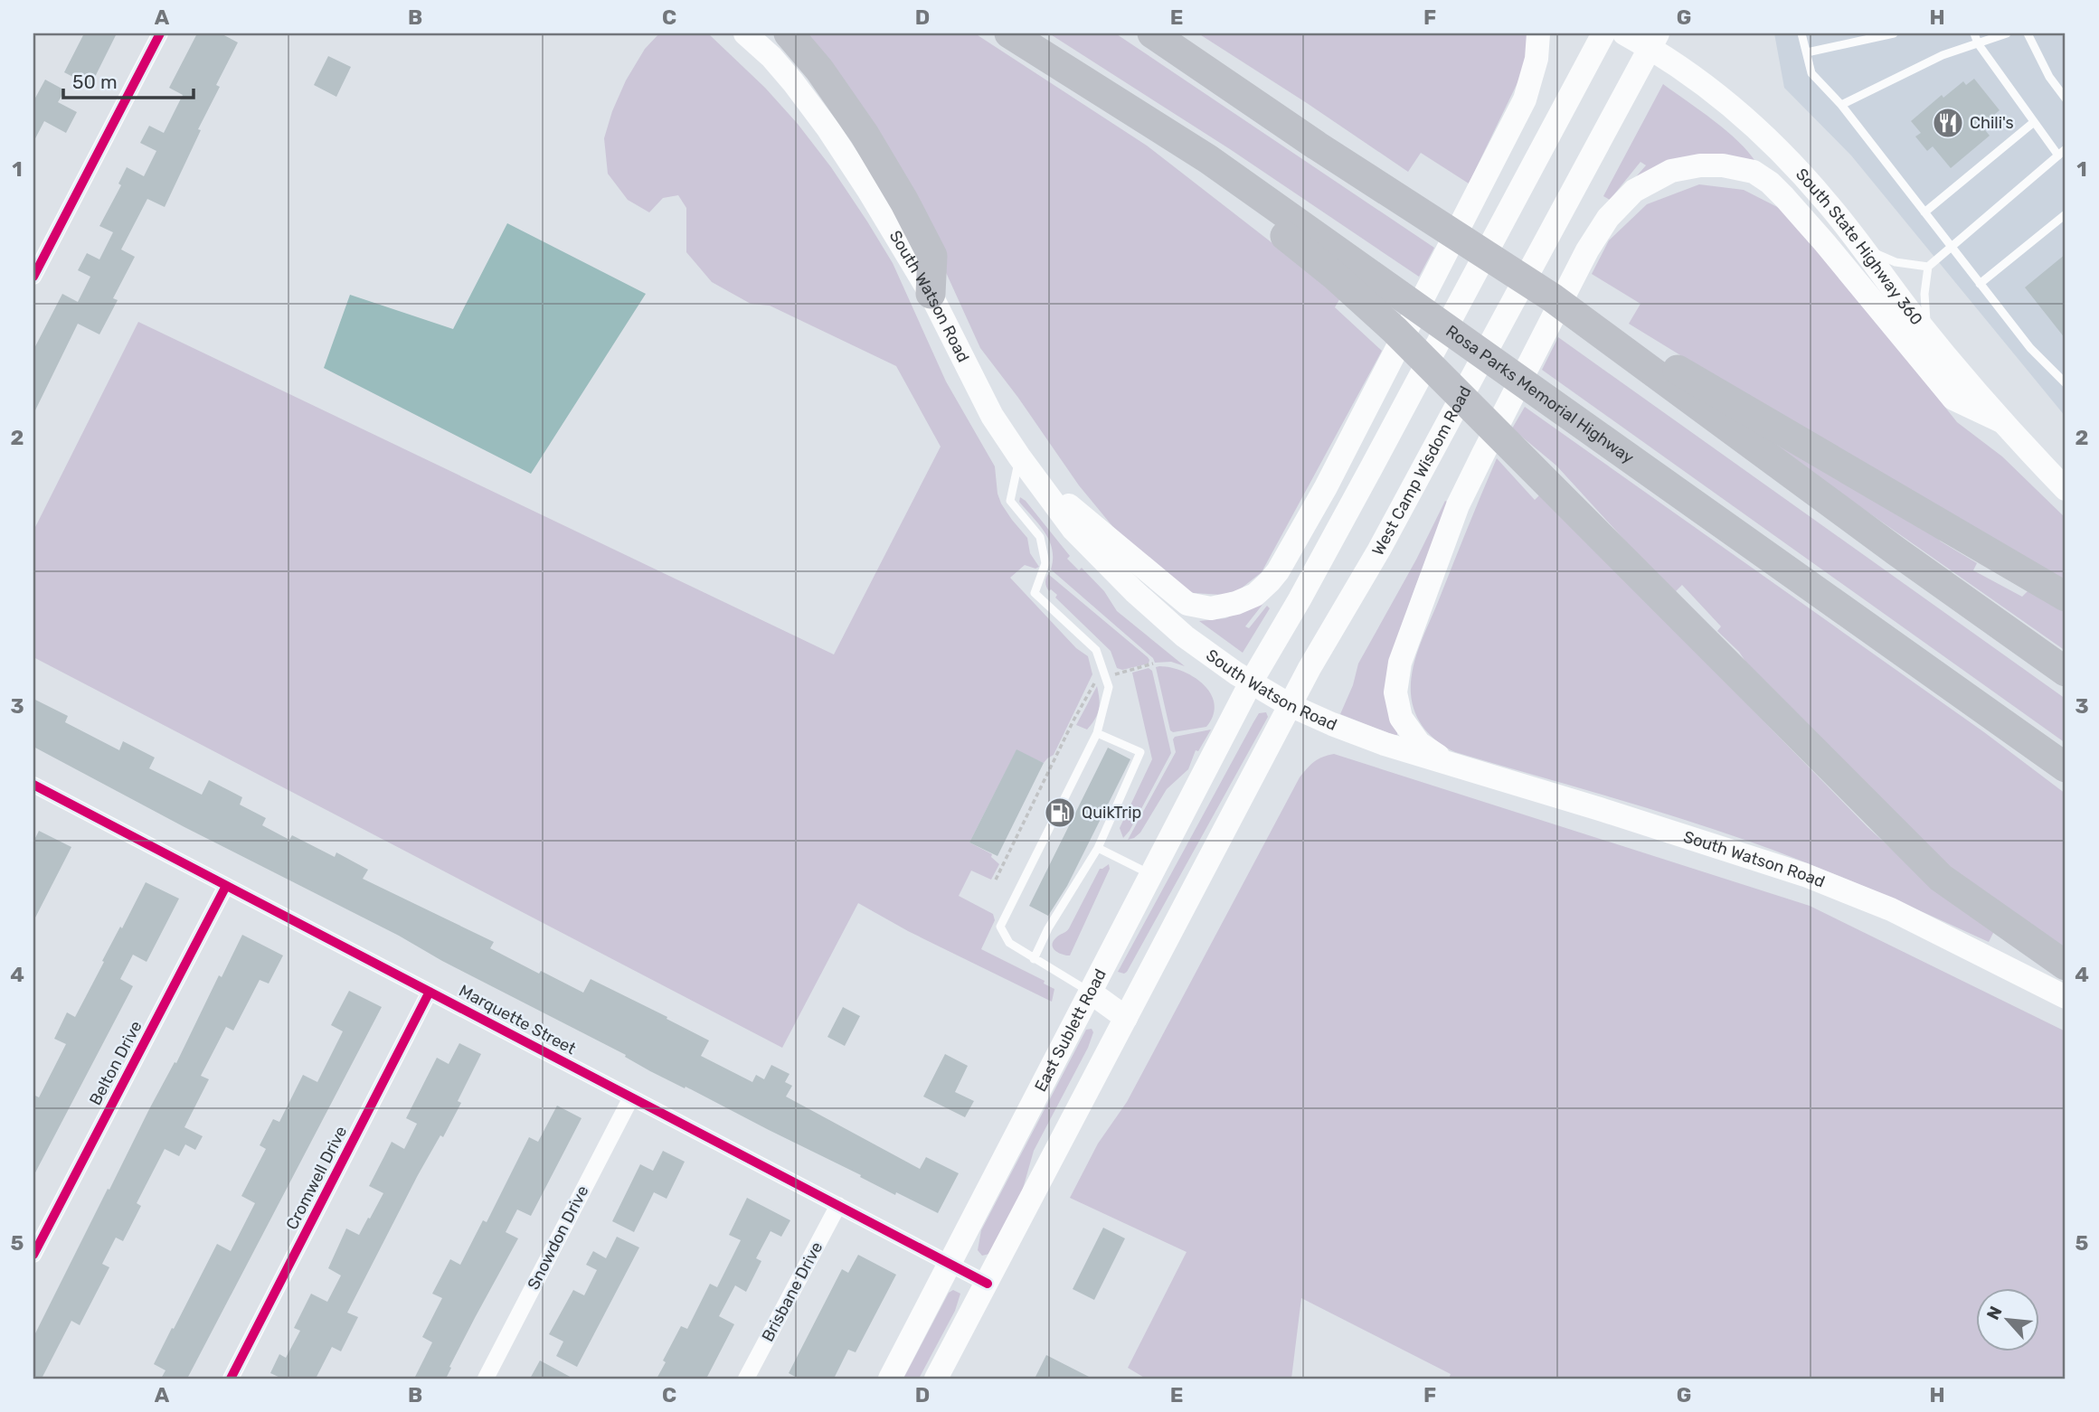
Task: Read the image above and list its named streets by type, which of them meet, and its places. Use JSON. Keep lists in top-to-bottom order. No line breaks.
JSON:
{"streets":{"highway":["Rosa Parks Memorial Highway"],"main road":["South State Highway 360","South Watson Road","West Camp Wisdom Road","East Sublett Road"],"street":["Marquette Street","Belton Drive","Cromwell Drive","Snowdon Drive","Brisbane Drive"]},"crossings":[["South State Highway 360","West Camp Wisdom Road"],["South Watson Road","West Camp Wisdom Road"],["South Watson Road","East Sublett Road"],["Marquette Street","East Sublett Road"],["Marquette Street","Belton Drive"],["Marquette Street","Cromwell Drive"],["Marquette Street","Snowdon Drive"],["Marquette Street","Brisbane Drive"]],"places":{"restaurant":["Chili's"],"fuel station":["QuikTrip"]},"scale_bar":"50 m","north":"top left","grid":{"columns":["A","B","C","D","E","F","G","H"],"rows":["1","2","3","4","5"]}}
